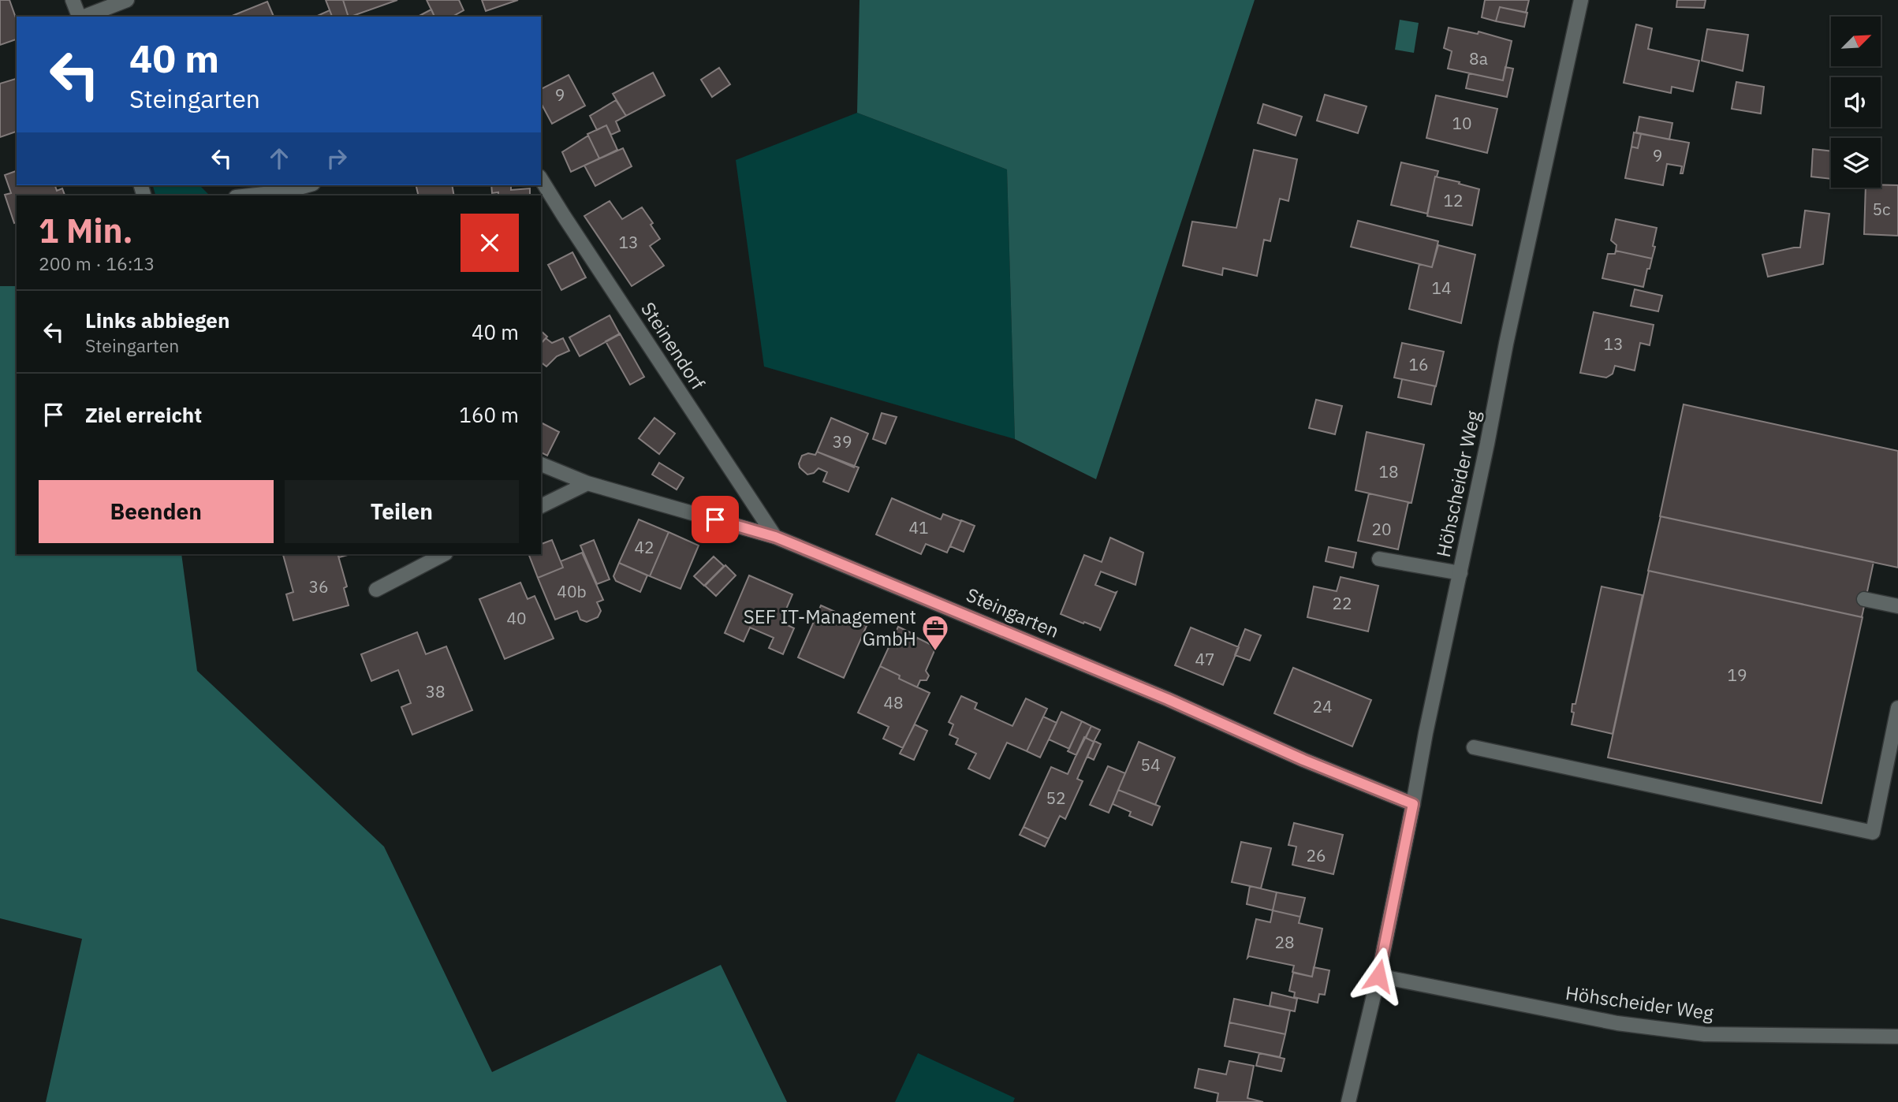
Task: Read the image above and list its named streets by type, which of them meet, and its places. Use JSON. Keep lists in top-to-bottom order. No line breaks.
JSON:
{"streets":{"main road":["Steinendorf","Höhscheider Weg","Steingarten"]},"crossings":[["Steinendorf","Steingarten"],["Höhscheider Weg","Steingarten"]],"places":{"office":["SEF IT-Management GmbH"]},"house_numbers":["8a","9","10","9","12","5c","13","14","13","16","39","18","41","20","42","36","40b","22","40","47","19","38","48","24","54","52","26","28"],"north":"top right","page":{"turn":["40 m","Steingarten"],"heading":["1 Min.","200 m · 16:13"],"list":[{"name":"Links abbiegen","note":"Steingarten","value":"40 m"},{"name":"Ziel erreicht","value":"160 m"}],"buttons":["Beenden","Teilen"]}}
